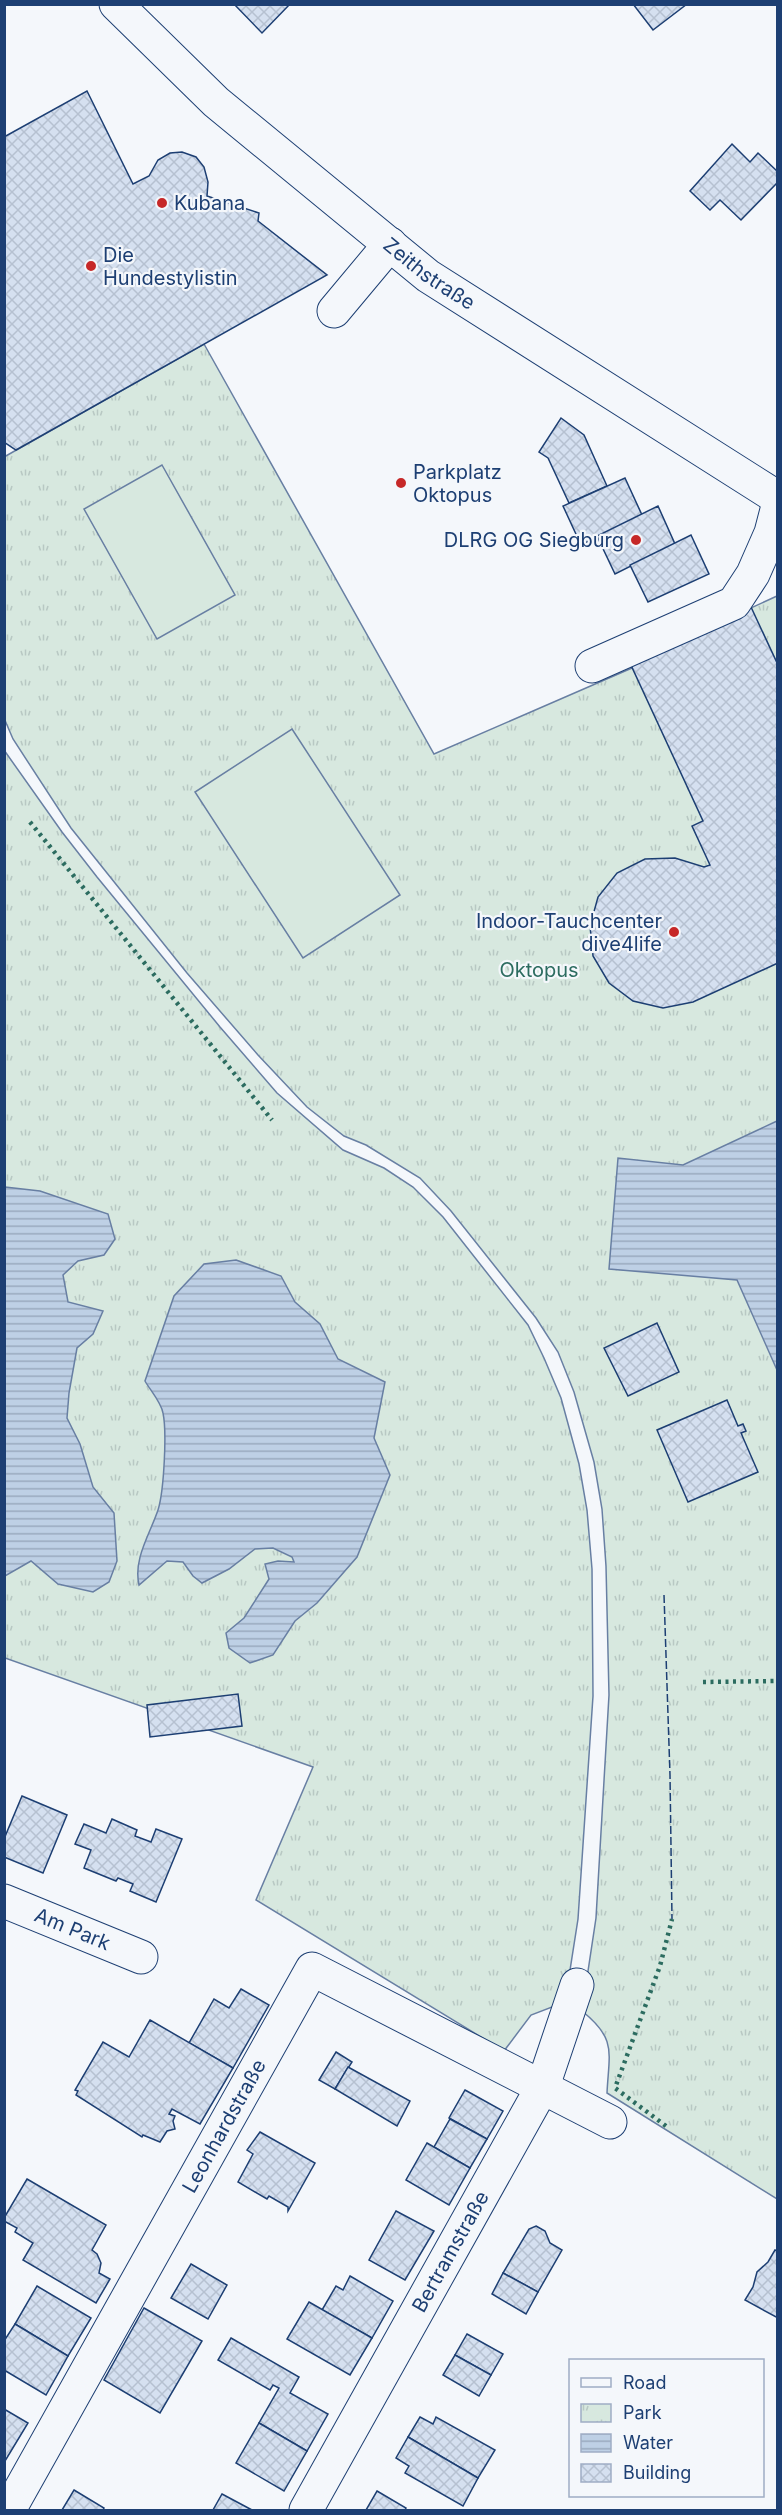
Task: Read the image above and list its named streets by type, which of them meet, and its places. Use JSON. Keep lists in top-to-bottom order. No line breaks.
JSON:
{"streets":{"street":["Zeithstraße","Am Park","Leonhardstraße","Bertramstraße"]},"crossings":[["Leonhardstraße","Bertramstraße"]],"parks":["Oktopus"],"places":["Kubana","Die Hundestylistin","Parkplatz Oktopus","DLRG OG Siegburg","Indoor-Tauchcenter dive4life"],"legend":["Road","Park","Water","Building"]}
